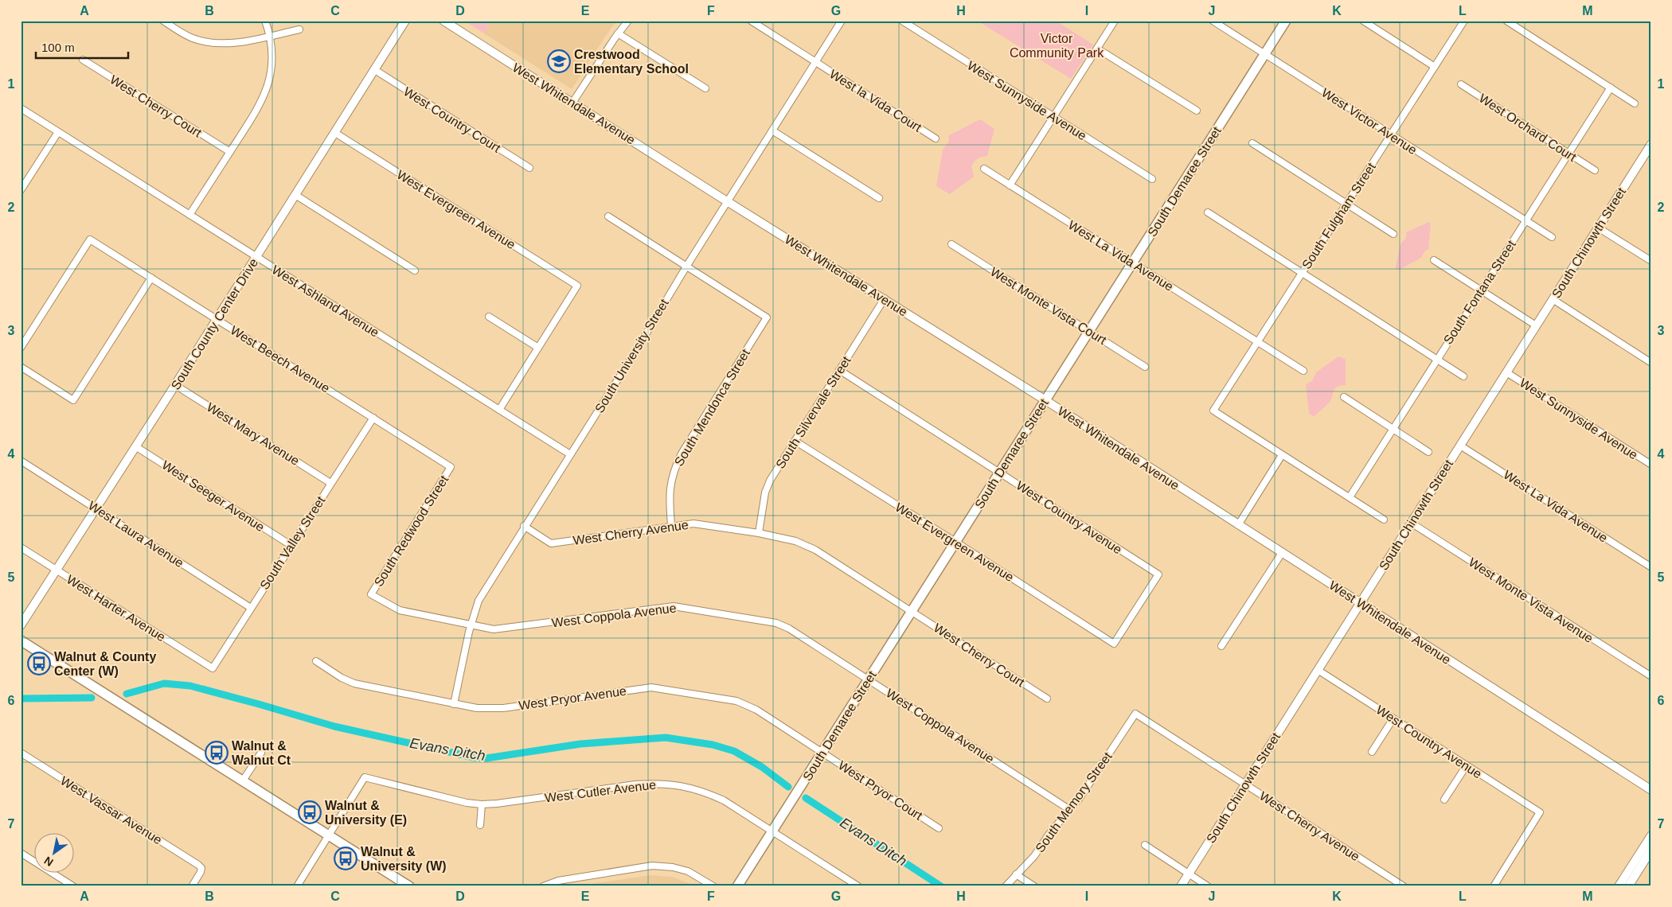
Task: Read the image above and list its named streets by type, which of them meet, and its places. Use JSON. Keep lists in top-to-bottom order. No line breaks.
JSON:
{"streets":{"main road":["South Demaree Street"],"street":["West la Vida Court","West Sunnyside Avenue","West Whitendale Avenue","West Cherry Court","West Country Court","West Victor Avenue","West Orchard Court","West Evergreen Avenue","South Fulgham Street","South Chinowth Street","West La Vida Avenue","South Fontana Street","West Ashland Avenue","West Monte Vista Court","South County Center Drive","South University Street","West Beech Avenue","South Mendonca Street","South Silvervale Street","West Mary Avenue","West Seeger Avenue","West Country Avenue","South Redwood Street","West Cherry Avenue","West Laura Avenue","South Valley Street","West Monte Vista Avenue","West Harter Avenue","West Coppola Avenue","West Pryor Avenue","West Pryor Court","West Cutler Avenue","South Memory Street","West Vassar Avenue"]},"crossings":[["West la Vida Court","South University Street"],["West Sunnyside Avenue","South Chinowth Street"],["West Whitendale Avenue","South Demaree Street"],["West Whitendale Avenue","South Chinowth Street"],["West Whitendale Avenue","South University Street"],["West Whitendale Avenue","South Silvervale Street"],["West Cherry Court","South Demaree Street"],["West Cherry Court","West Cherry Avenue"],["West Country Court","South County Center Drive"],["West Victor Avenue","South Demaree Street"],["West Victor Avenue","South Fulgham Street"],["West Victor Avenue","South Fontana Street"],["West Orchard Court","South Fontana Street"],["South Demaree Street","West Evergreen Avenue"],["South Demaree Street","West La Vida Avenue"],["South Demaree Street","West Monte Vista Court"],["South Demaree Street","West Country Avenue"],["South Demaree Street","West Cherry Avenue"],["South Demaree Street","West Coppola Avenue"],["South Demaree Street","West Pryor Avenue"],["South Demaree Street","West Pryor Court"],["South Demaree Street","West Cutler Avenue"],["West Evergreen Avenue","South County Center Drive"],["West Evergreen Avenue","South Silvervale Street"],["West Evergreen Avenue","West Country Avenue"],["South Fulgham Street","West La Vida Avenue"],["South Chinowth Street","West La Vida Avenue"],["South Chinowth Street","West Country Avenue"],["South Chinowth Street","West Cherry Avenue"],["South Chinowth Street","West Monte Vista Avenue"],["West Ashland Avenue","South County Center Drive"],["West Ashland Avenue","South University Street"],["South County Center Drive","West Beech Avenue"],["South County Center Drive","West Mary Avenue"],["South County Center Drive","West Seeger Avenue"],["South County Center Drive","West Laura Avenue"],["South County Center Drive","West Harter Avenue"],["South University Street","South Mendonca Street"],["South University Street","West Cherry Avenue"],["South University Street","West Coppola Avenue"],["South University Street","West Pryor Avenue"],["West Beech Avenue","South Redwood Street"],["West Beech Avenue","South Valley Street"],["South Mendonca Street","West Cherry Avenue"],["South Silvervale Street","West Country Avenue"],["South Silvervale Street","West Cherry Avenue"],["West Mary Avenue","South Valley Street"],["West Seeger Avenue","South Valley Street"],["South Redwood Street","West Coppola Avenue"],["West Cherry Avenue","South Memory Street"],["West Laura Avenue","South Valley Street"],["South Valley Street","West Harter Avenue"],["West Coppola Avenue","South Memory Street"],["West Pryor Avenue","West Pryor Court"]],"water":["Evans Ditch"],"parks":["Victor Community Park"],"places":{"school or university":["Crestwood Elementary School"],"bus stop":["Walnut & County Center (W)","Walnut & Walnut Ct","Walnut & University (E)","Walnut & University (W)"]},"scale_bar":"100 m","north":"bottom left","grid":{"columns":["A","B","C","D","E","F","G","H","I","J","K","L","M"],"rows":["1","2","3","4","5","6","7"]}}
